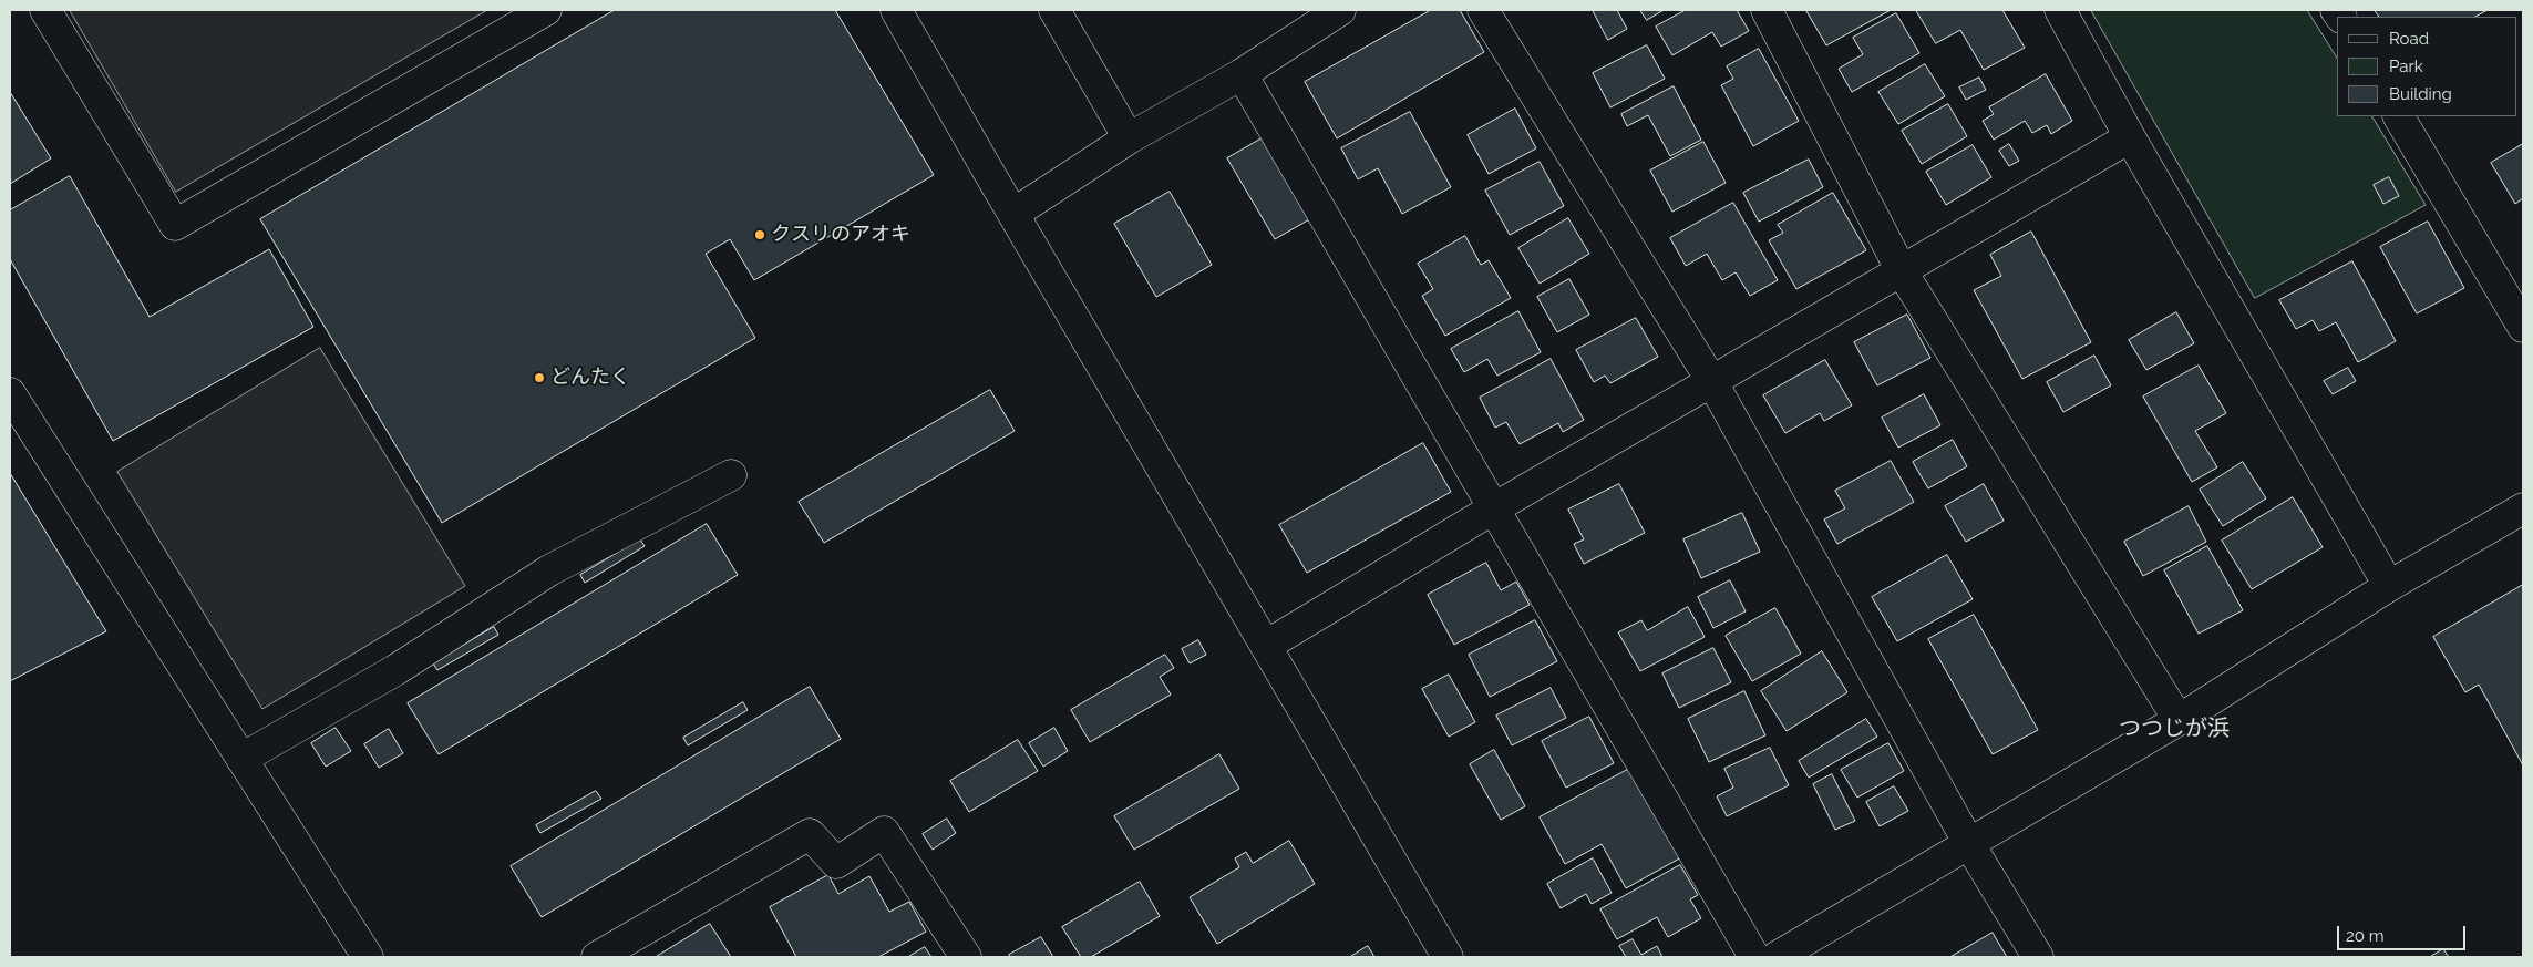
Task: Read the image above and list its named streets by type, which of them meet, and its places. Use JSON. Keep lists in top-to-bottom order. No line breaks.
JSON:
{"districts":["つつじが浜"],"places":["クスリのアオキ","どんたく"],"legend":["Road","Park","Building"],"scale_bar":"20 m"}
